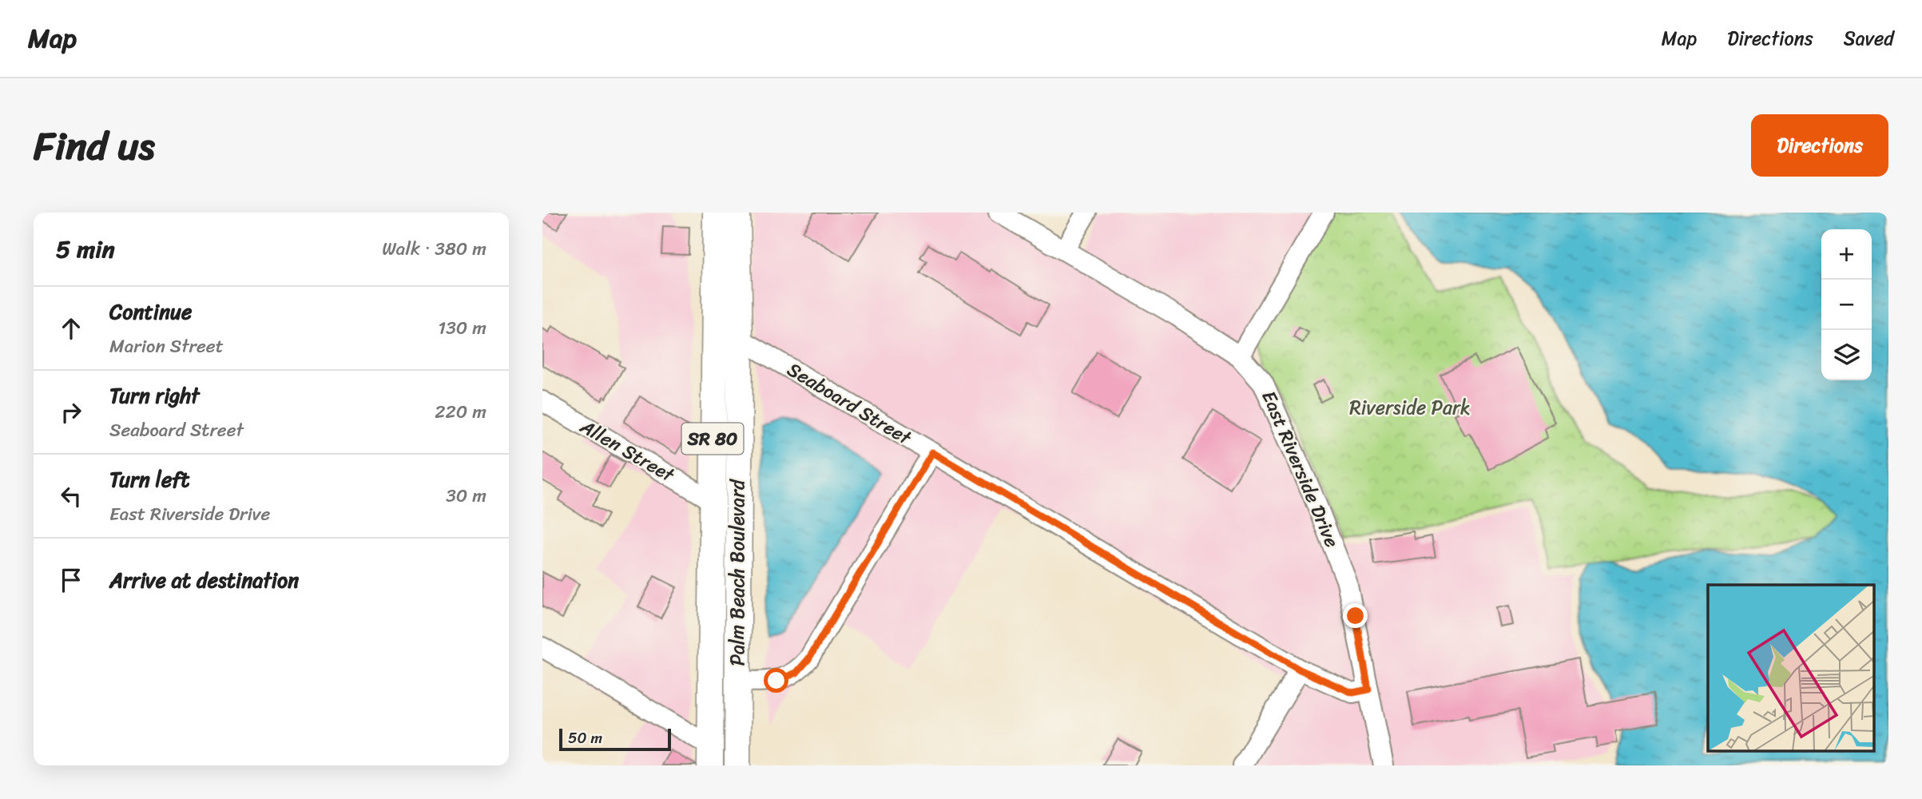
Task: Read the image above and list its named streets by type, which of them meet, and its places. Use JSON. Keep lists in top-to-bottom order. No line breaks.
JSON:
{"streets":{"main road":["SR 80","Palm Beach Boulevard"],"street":["Seaboard Street","Allen Street","East Riverside Drive"]},"crossings":[["Seaboard Street","East Riverside Drive"],["Seaboard Street","Palm Beach Boulevard"],["SR 80","Palm Beach Boulevard"],["Allen Street","Palm Beach Boulevard"]],"parks":["Riverside Park"],"scale_bar":"50 m","page":{"header":"Map","nav":["Map","Directions","Saved"],"title":"Find us","buttons":"Directions","heading":["5 min","Walk · 380 m"],"map_buttons":["+","−"],"list":[["Continue","Marion Street","130 m"],["Turn right","Seaboard Street","220 m"],["Turn left","East Riverside Drive","30 m"],"Arrive at destination"],"scale":"50 m"}}
